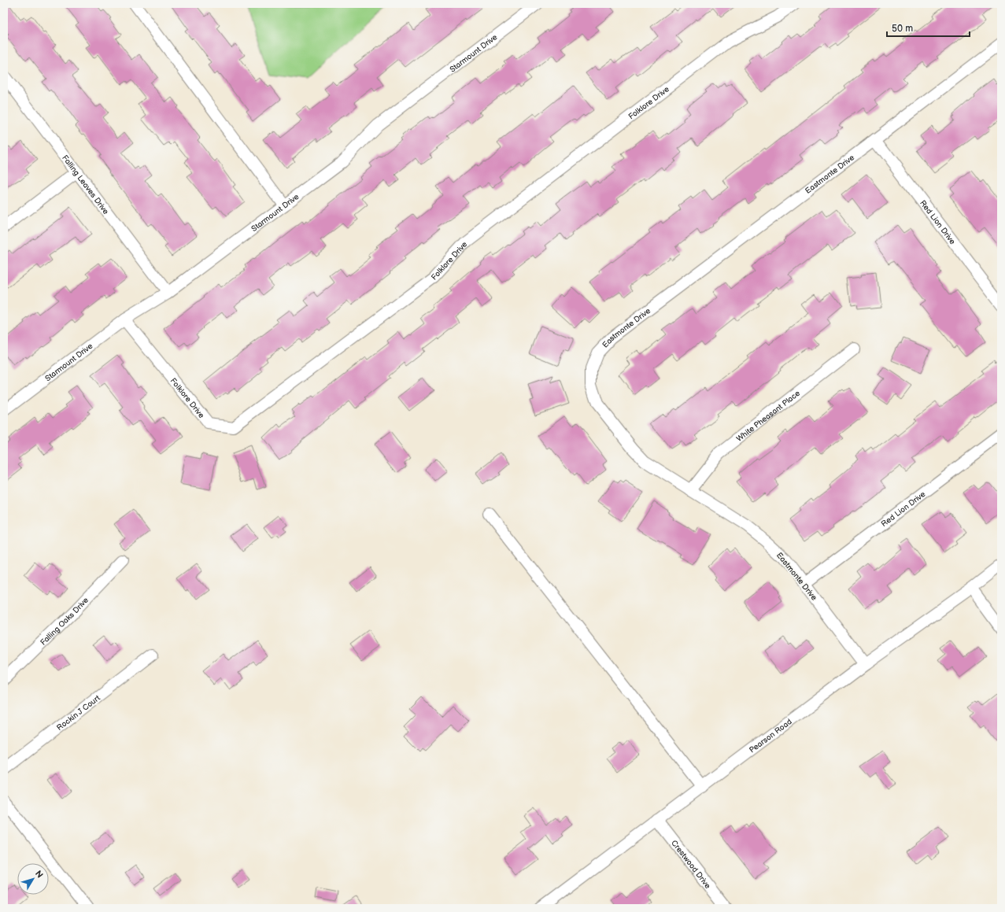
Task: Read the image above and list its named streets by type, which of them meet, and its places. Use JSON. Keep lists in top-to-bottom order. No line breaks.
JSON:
{"streets":{"street":["Starmount Drive","Folklore Drive","Eastmonte Drive","Falling Leaves Drive","Red Lion Drive","White Pheasant Place","Falling Oaks Drive","Rockin J Court","Pearson Road","Crestwood Drive"]},"crossings":[["Starmount Drive","Folklore Drive"],["Starmount Drive","Falling Leaves Drive"],["Eastmonte Drive","Red Lion Drive"],["Eastmonte Drive","White Pheasant Place"],["Eastmonte Drive","Pearson Road"],["Pearson Road","Crestwood Drive"]],"scale_bar":"50 m","north":"top right"}
